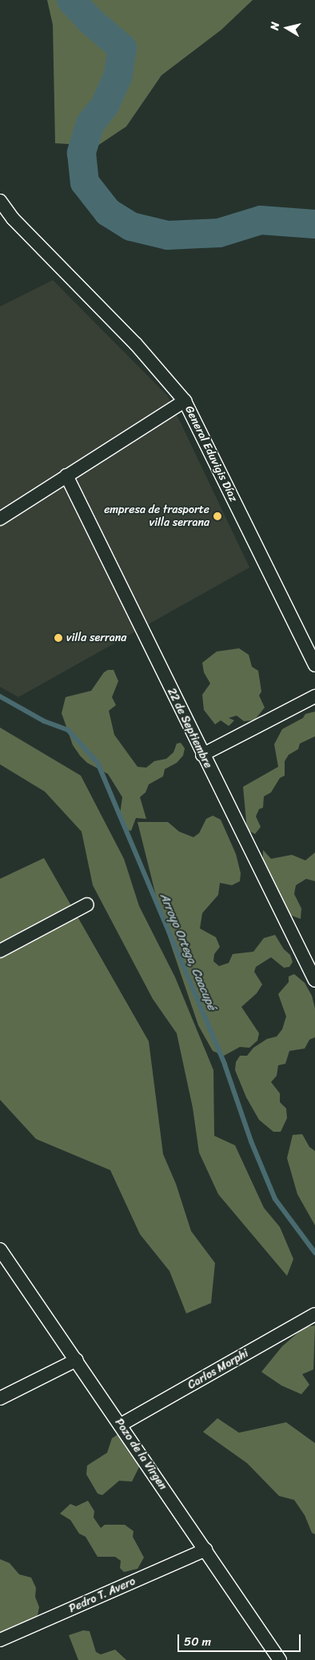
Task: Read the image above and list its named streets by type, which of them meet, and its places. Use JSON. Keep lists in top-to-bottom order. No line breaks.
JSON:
{"streets":{"street":["General Eduvigis Díaz","22 de Septiembre","Carlos Morphi","Pozo de la Virgen","Pedro T. Avero"]},"crossings":[["Carlos Morphi","Pozo de la Virgen"],["Pozo de la Virgen","Pedro T. Avero"]],"water":["Arroyo Ortega, Caacupé"],"places":["empresa de trasporte villa serrana","villa serrana"],"scale_bar":"50 m","north":"left"}
